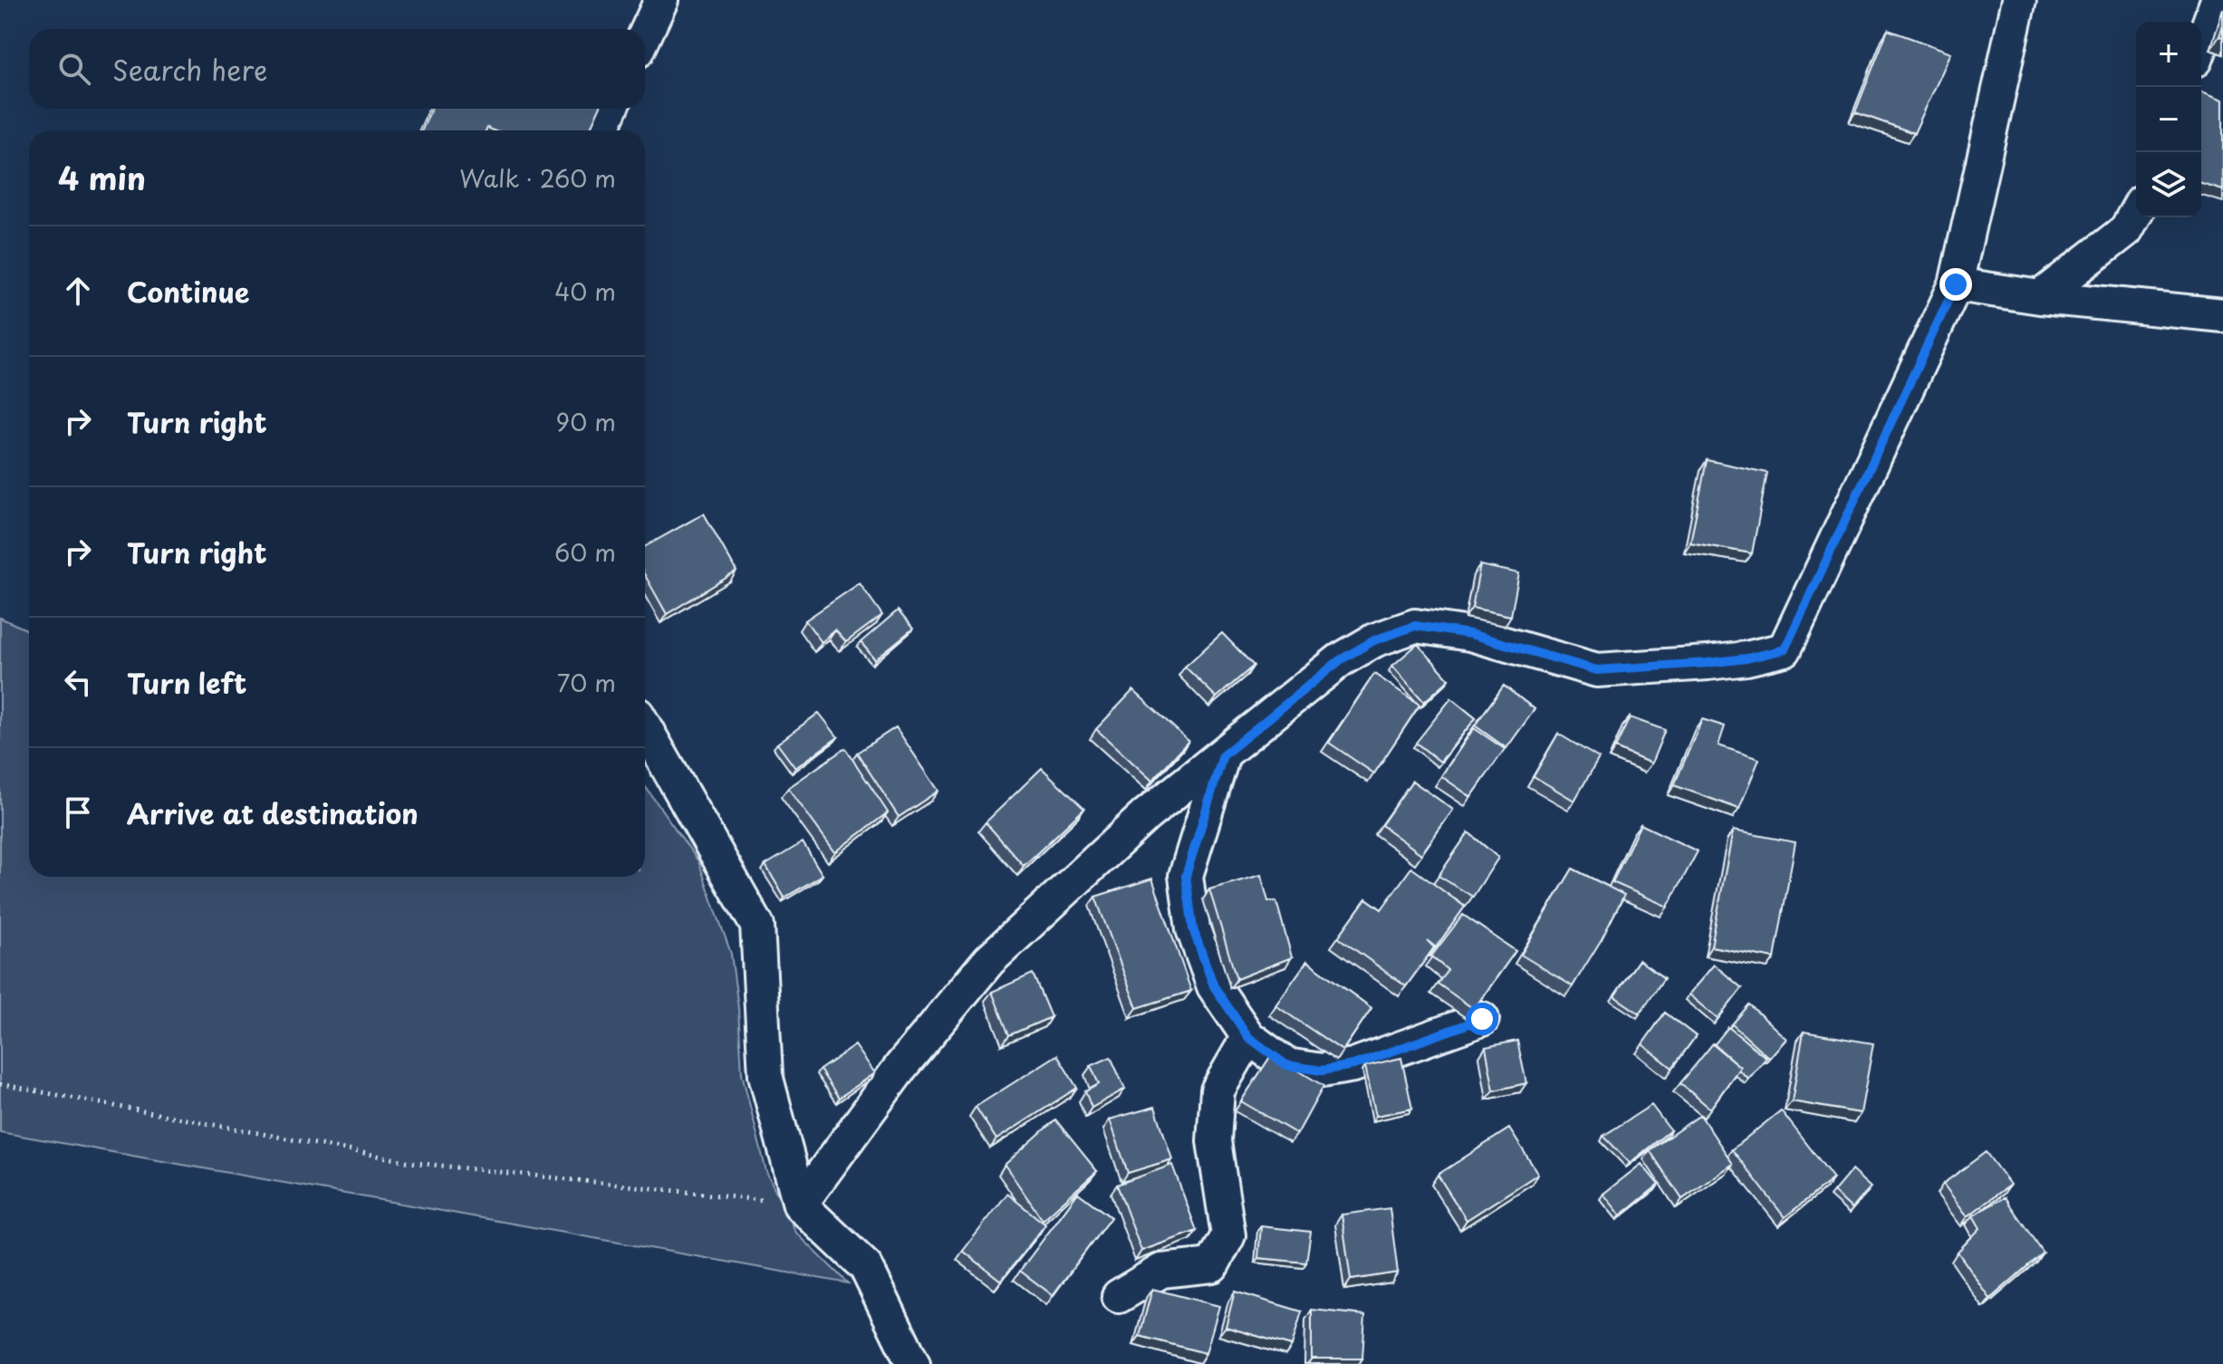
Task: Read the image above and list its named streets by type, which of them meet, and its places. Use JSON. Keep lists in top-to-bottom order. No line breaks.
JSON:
{"page":{"map_buttons":["+","−"],"search":"Search here","heading":["4 min","Walk · 260 m"],"list":[["Continue","40 m"],["Turn right","90 m"],["Turn right","60 m"],["Turn left","70 m"],"Arrive at destination"]}}
